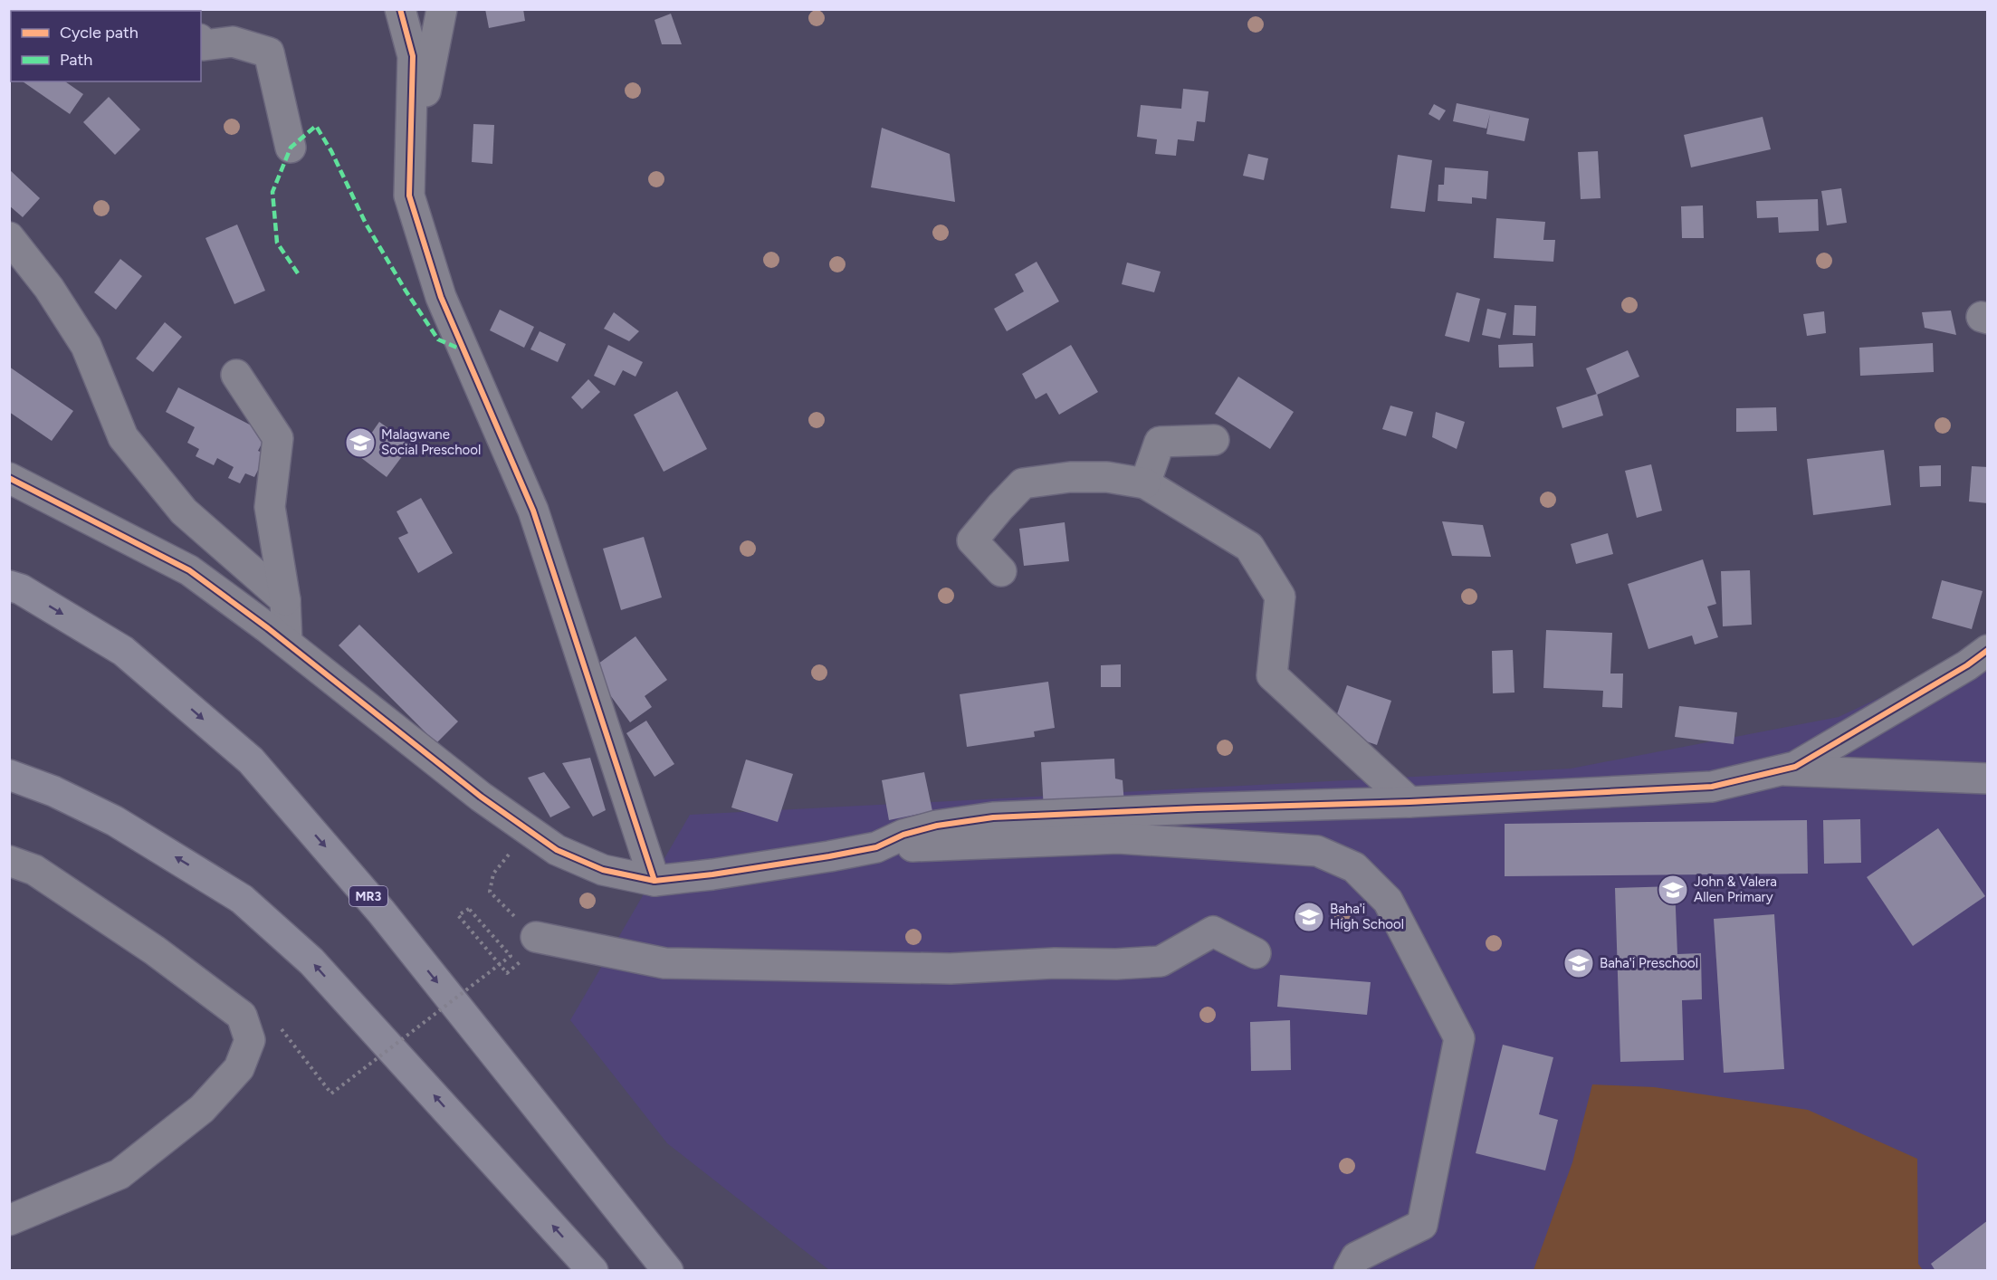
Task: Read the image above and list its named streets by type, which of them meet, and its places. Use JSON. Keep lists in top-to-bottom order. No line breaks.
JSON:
{"streets":{"highway":["MR3"]},"places":{"school or university":["Malagwane Social Preschool","John & Valera Allen Primary","Baha'i High School","Baha'i Preschool"]},"legend":["Cycle path","Path"]}
